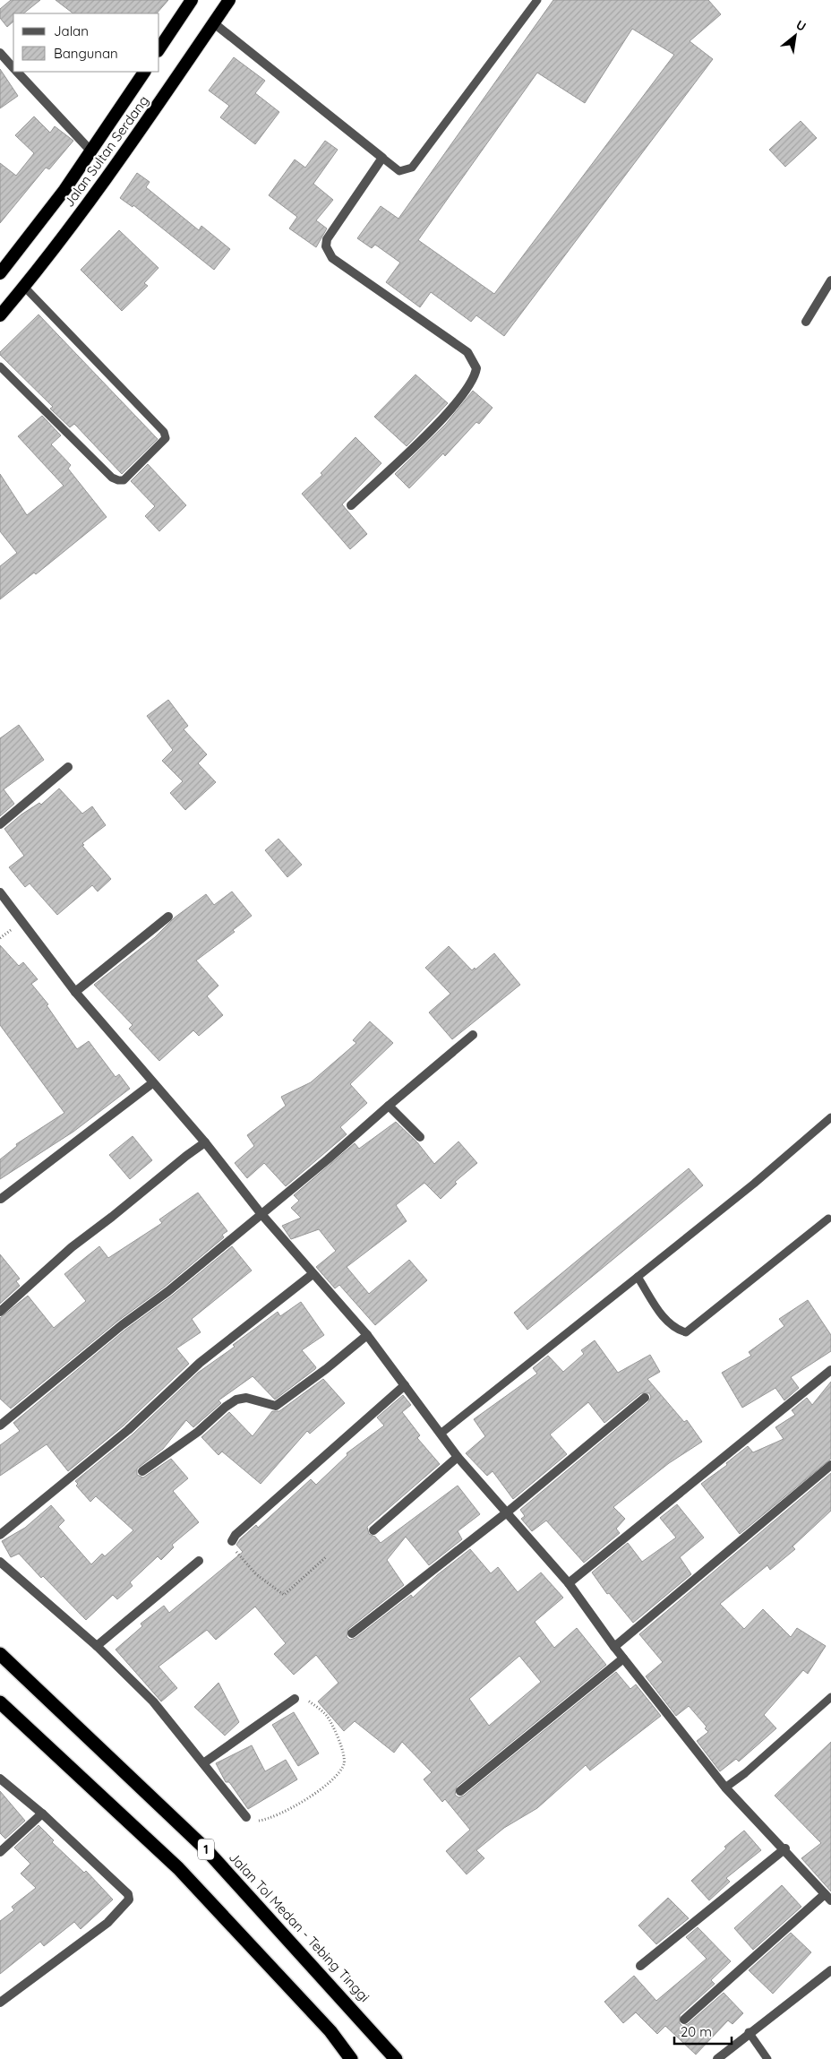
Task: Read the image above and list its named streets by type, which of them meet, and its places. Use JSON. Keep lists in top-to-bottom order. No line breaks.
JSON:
{"streets":{"highway":["Jalan Sultan Serdang","1","Jalan Tol Medan - Tebing Tinggi"]},"legend":["Jalan","Bangunan"],"scale_bar":"20 m","north":"top right"}
